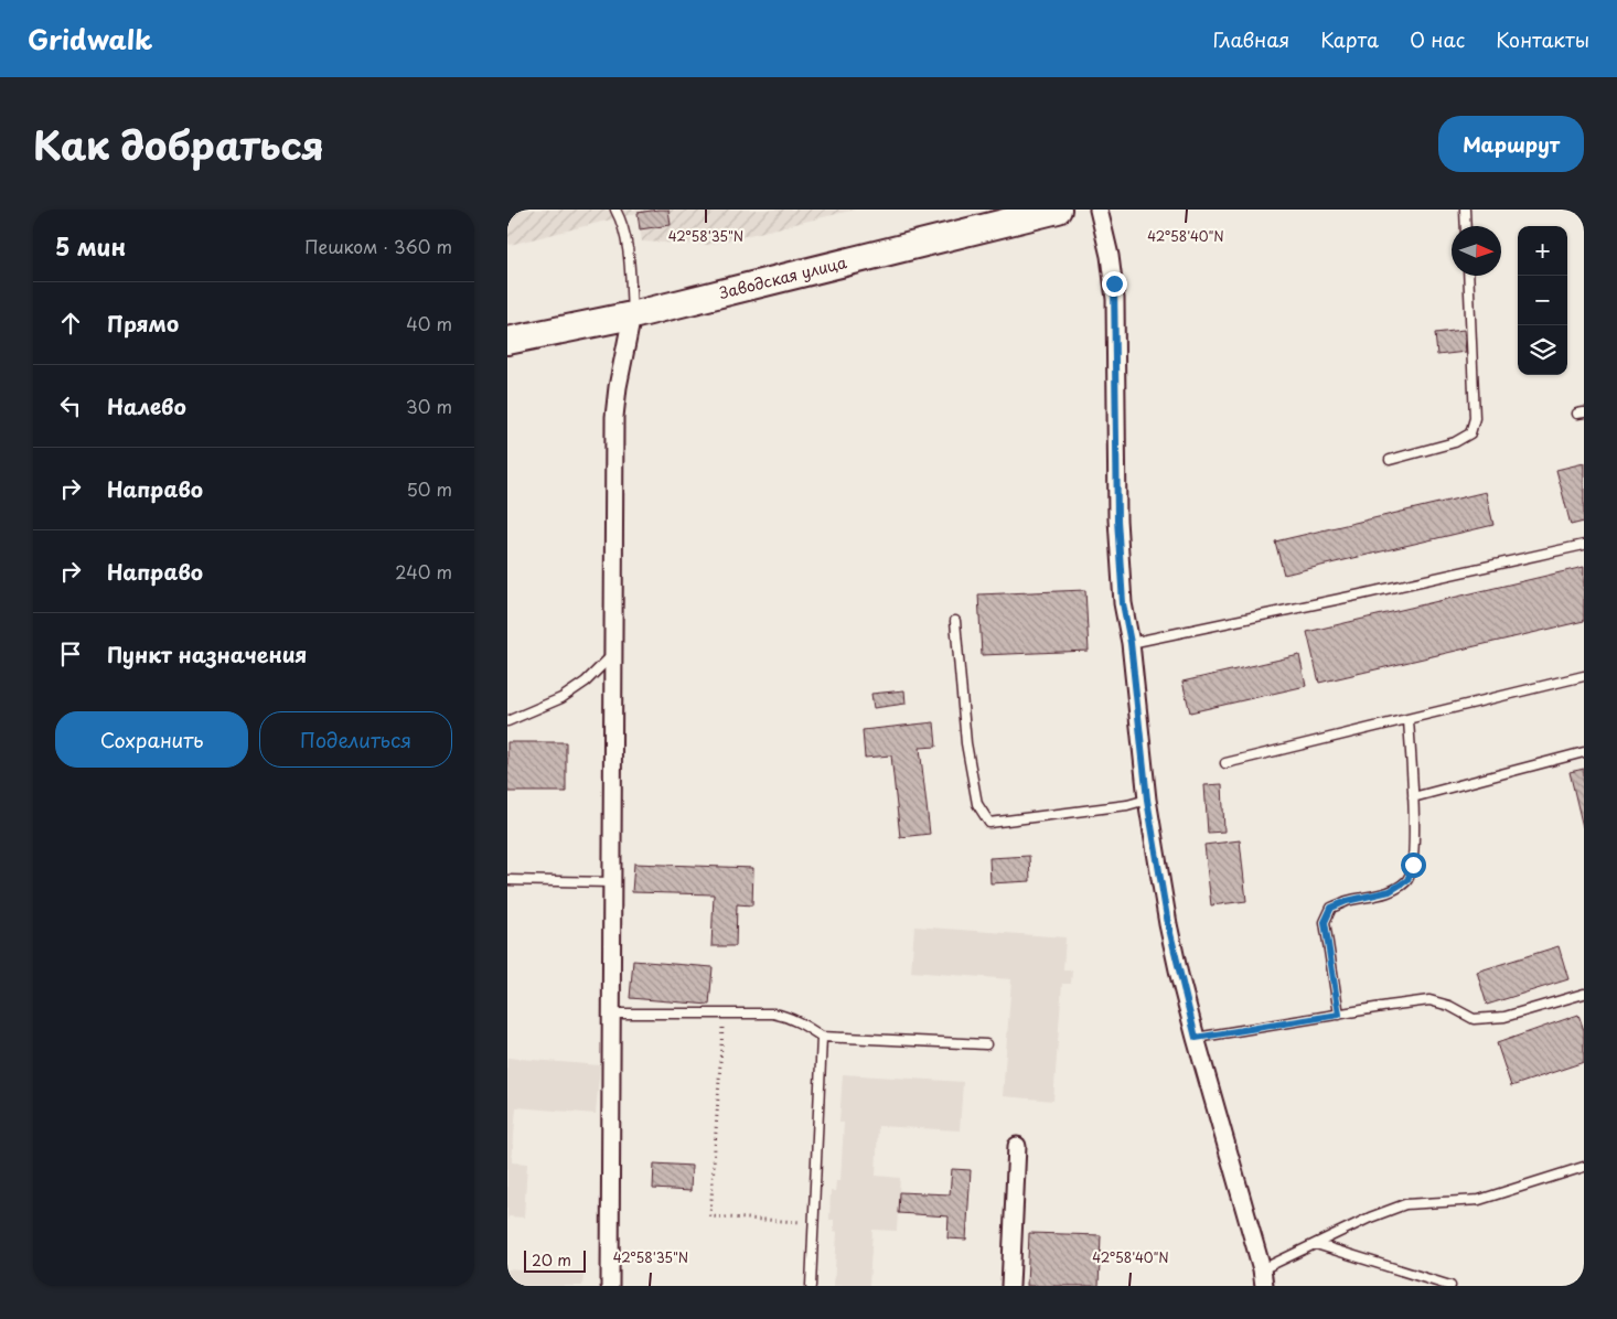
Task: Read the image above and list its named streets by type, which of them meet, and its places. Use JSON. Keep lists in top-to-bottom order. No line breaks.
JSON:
{"streets":{"main road":["Заводская улица"]},"scale_bar":"20 m","north":"right","page":{"header":"Gridwalk","nav":["Главная","Карта","О нас","Контакты"],"title":"Как добраться","buttons":["Маршрут",["Сохранить","Поделиться"]],"heading":["5 мин","Пешком · 360 m"],"map_buttons":["+","−"],"list":[["Прямо","40 m"],["Налево","30 m"],["Направо","50 m"],["Направо","240 m"],"Пункт назначения"],"scale":"20 m"},"coordinates":["42°58'35\"N","42°58'40\"N"]}
